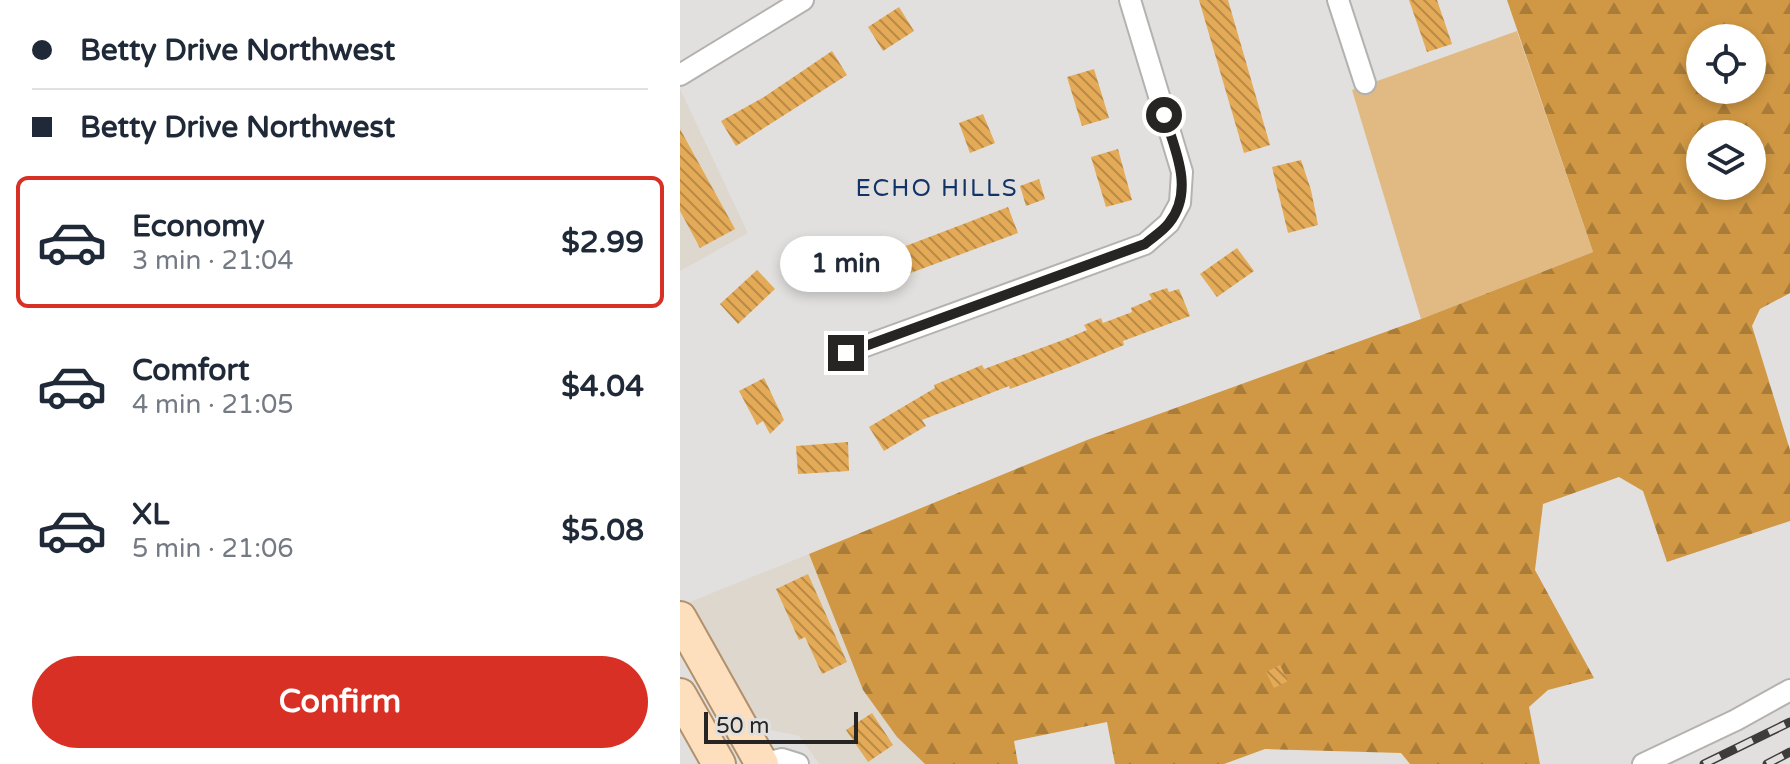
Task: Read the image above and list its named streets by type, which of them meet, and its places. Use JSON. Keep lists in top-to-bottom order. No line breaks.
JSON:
{"districts":["ECHO HILLS"],"scale_bar":"50 m","page":{"banner":["Betty Drive Northwest","Betty Drive Northwest"],"list":[{"name":"Economy","note":"3 min · 21:04","value":"$2.99"},{"name":"Comfort","note":"4 min · 21:05","value":"$4.04"},{"name":"XL","note":"5 min · 21:06","value":"$5.08"}],"bubble":"1 min","buttons":"Confirm","scale":"50 m"}}
